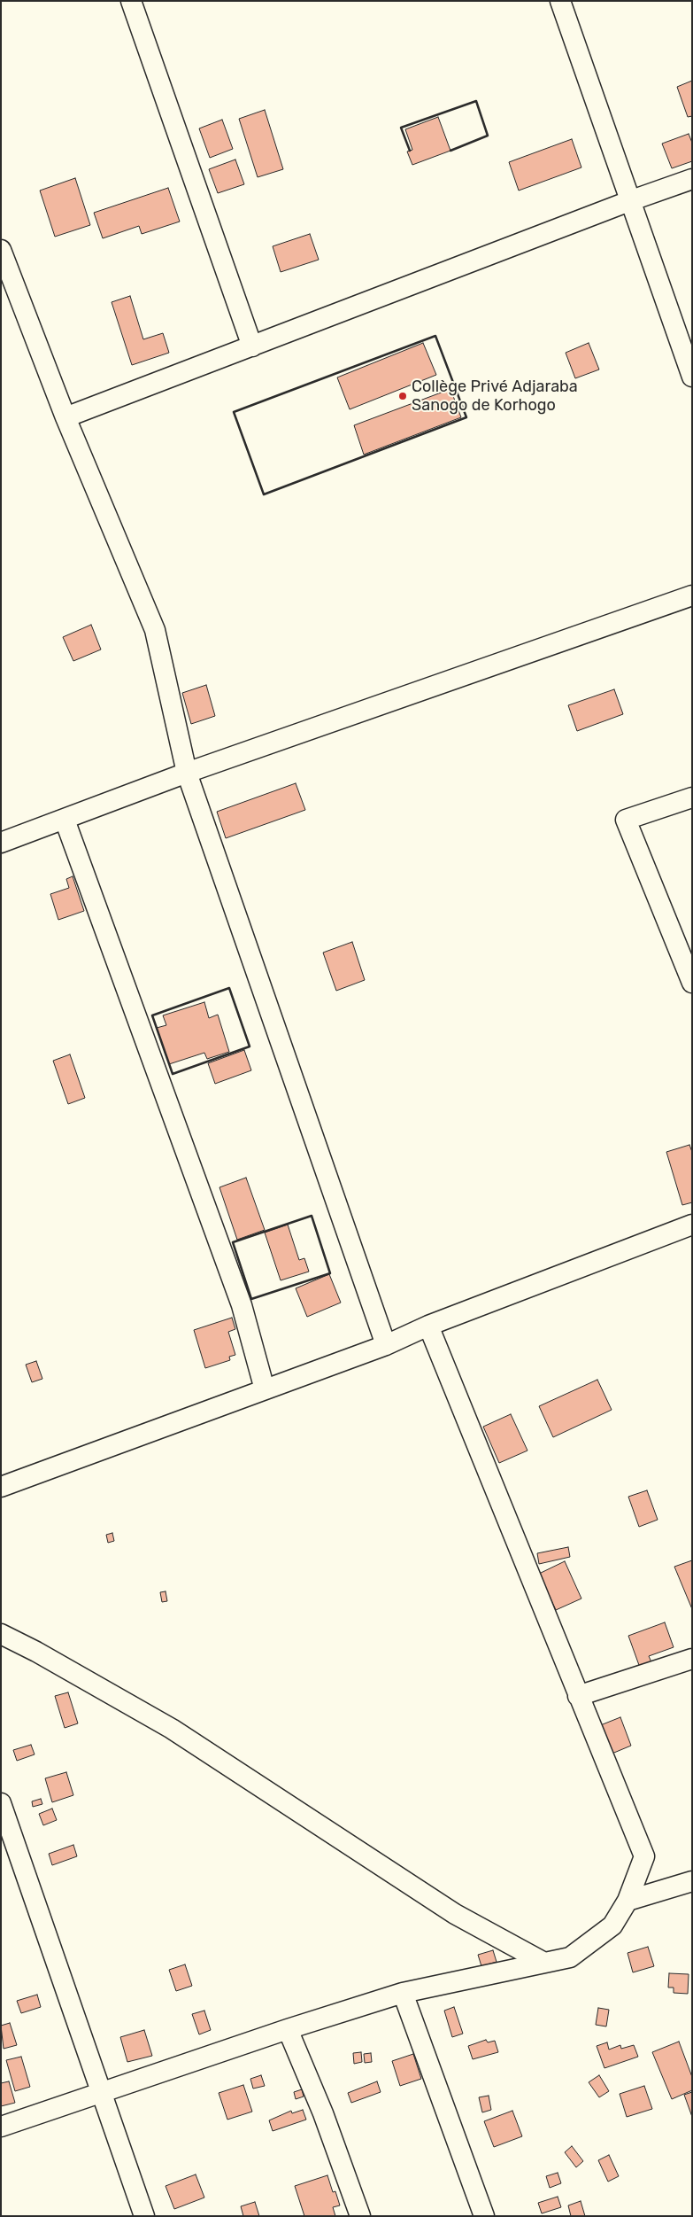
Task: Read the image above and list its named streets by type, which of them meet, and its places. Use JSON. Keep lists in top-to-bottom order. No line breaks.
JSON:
{"places":["Collège Privé Adjaraba Sanogo de Korhogo"]}
